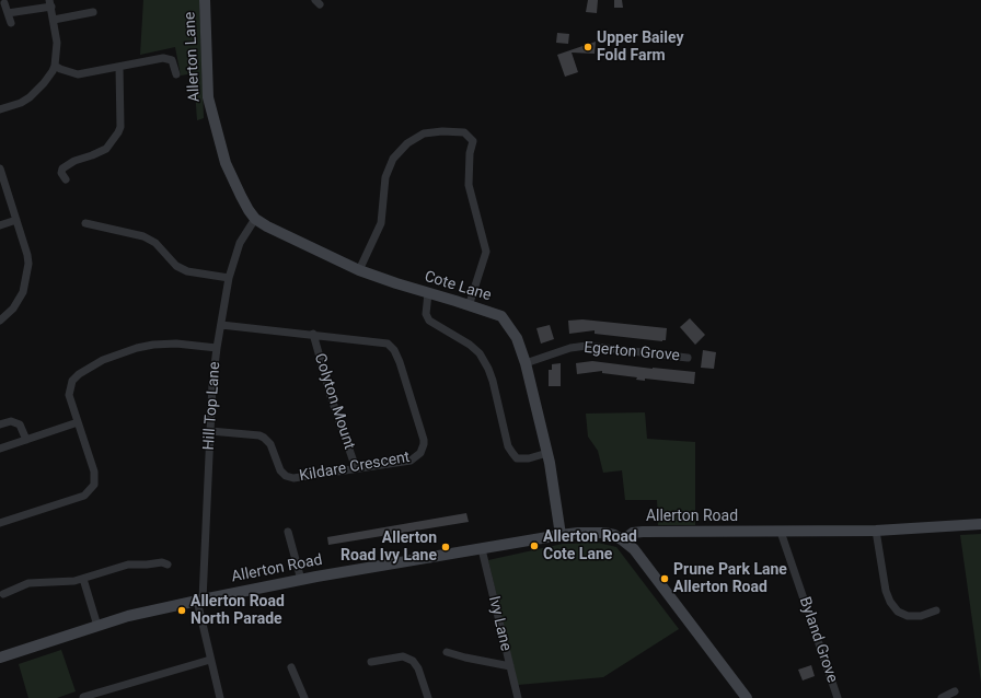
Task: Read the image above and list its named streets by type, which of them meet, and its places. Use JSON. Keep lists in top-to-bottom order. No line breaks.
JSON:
{"streets":{"street":["Allerton Lane","Cote Lane","Egerton Grove","Colyton Mount","Hill Top Lane","Kildare Crescent","Allerton Road","Ivy Lane","Byland Grove"]},"crossings":[["Allerton Lane","Cote Lane"],["Cote Lane","Egerton Grove"],["Cote Lane","Hill Top Lane"],["Cote Lane","Allerton Road"],["Colyton Mount","Kildare Crescent"],["Hill Top Lane","Kildare Crescent"],["Hill Top Lane","Allerton Road"],["Allerton Road","Ivy Lane"],["Allerton Road","Byland Grove"]],"places":["Upper Bailey Fold Farm","Allerton Road Cote Lane","Allerton Road Ivy Lane","Prune Park Lane Allerton Road","Allerton Road North Parade"]}
